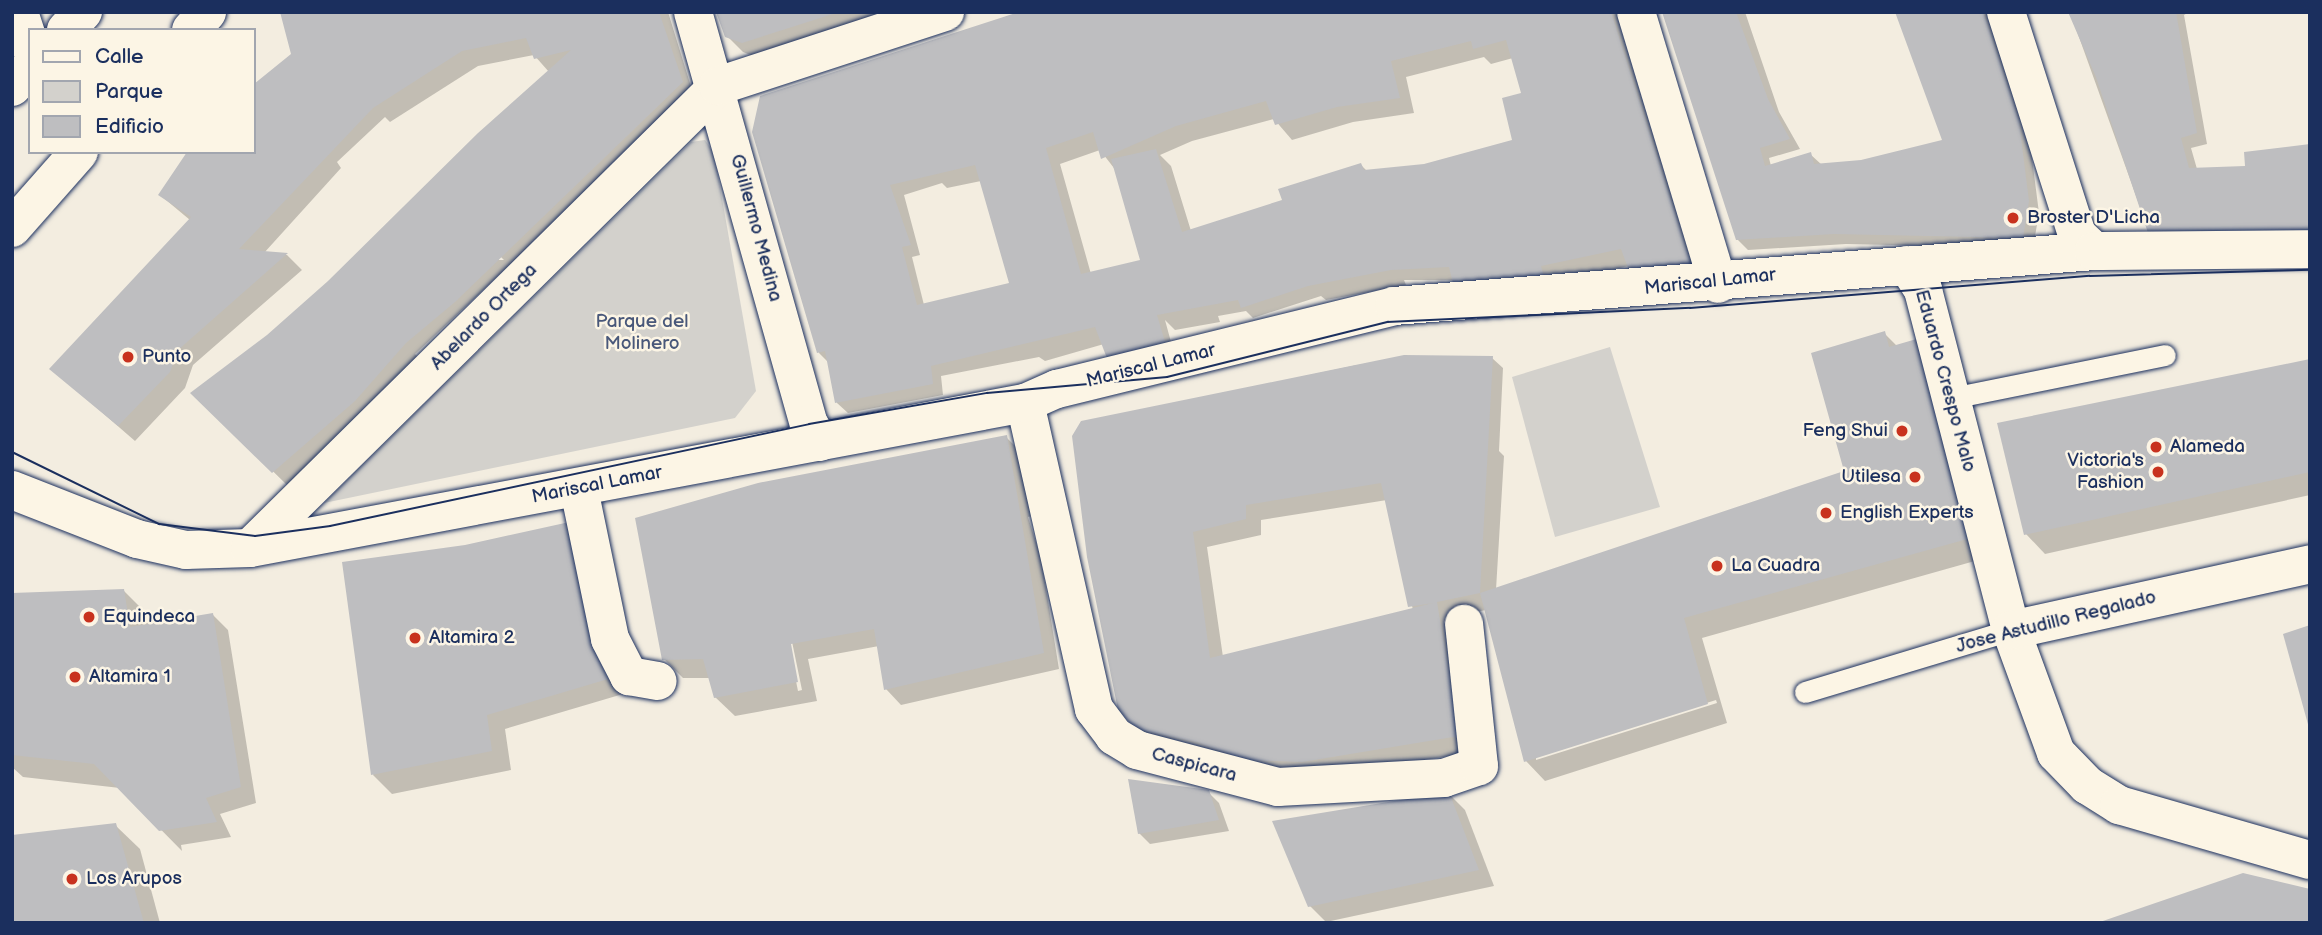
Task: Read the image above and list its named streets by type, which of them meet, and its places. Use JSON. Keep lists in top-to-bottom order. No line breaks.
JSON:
{"streets":{"street":["Guillermo Medina","Mariscal Lamar","Abelardo Ortega","Eduardo Crespo Malo","Jose Astudillo Regalado","Caspicara"]},"crossings":[["Guillermo Medina","Mariscal Lamar"],["Guillermo Medina","Abelardo Ortega"],["Mariscal Lamar","Abelardo Ortega"],["Mariscal Lamar","Eduardo Crespo Malo"],["Mariscal Lamar","Caspicara"],["Eduardo Crespo Malo","Jose Astudillo Regalado"]],"parks":["Parque del Molinero"],"places":["Broster D'Licha","Punto","Feng Shui","Alameda","Victoria's Fashion","Utilesa","English Experts","La Cuadra","Equindeca","Altamira 2","Altamira 1","Los Arupos"],"legend":["Calle","Parque","Edificio"]}
